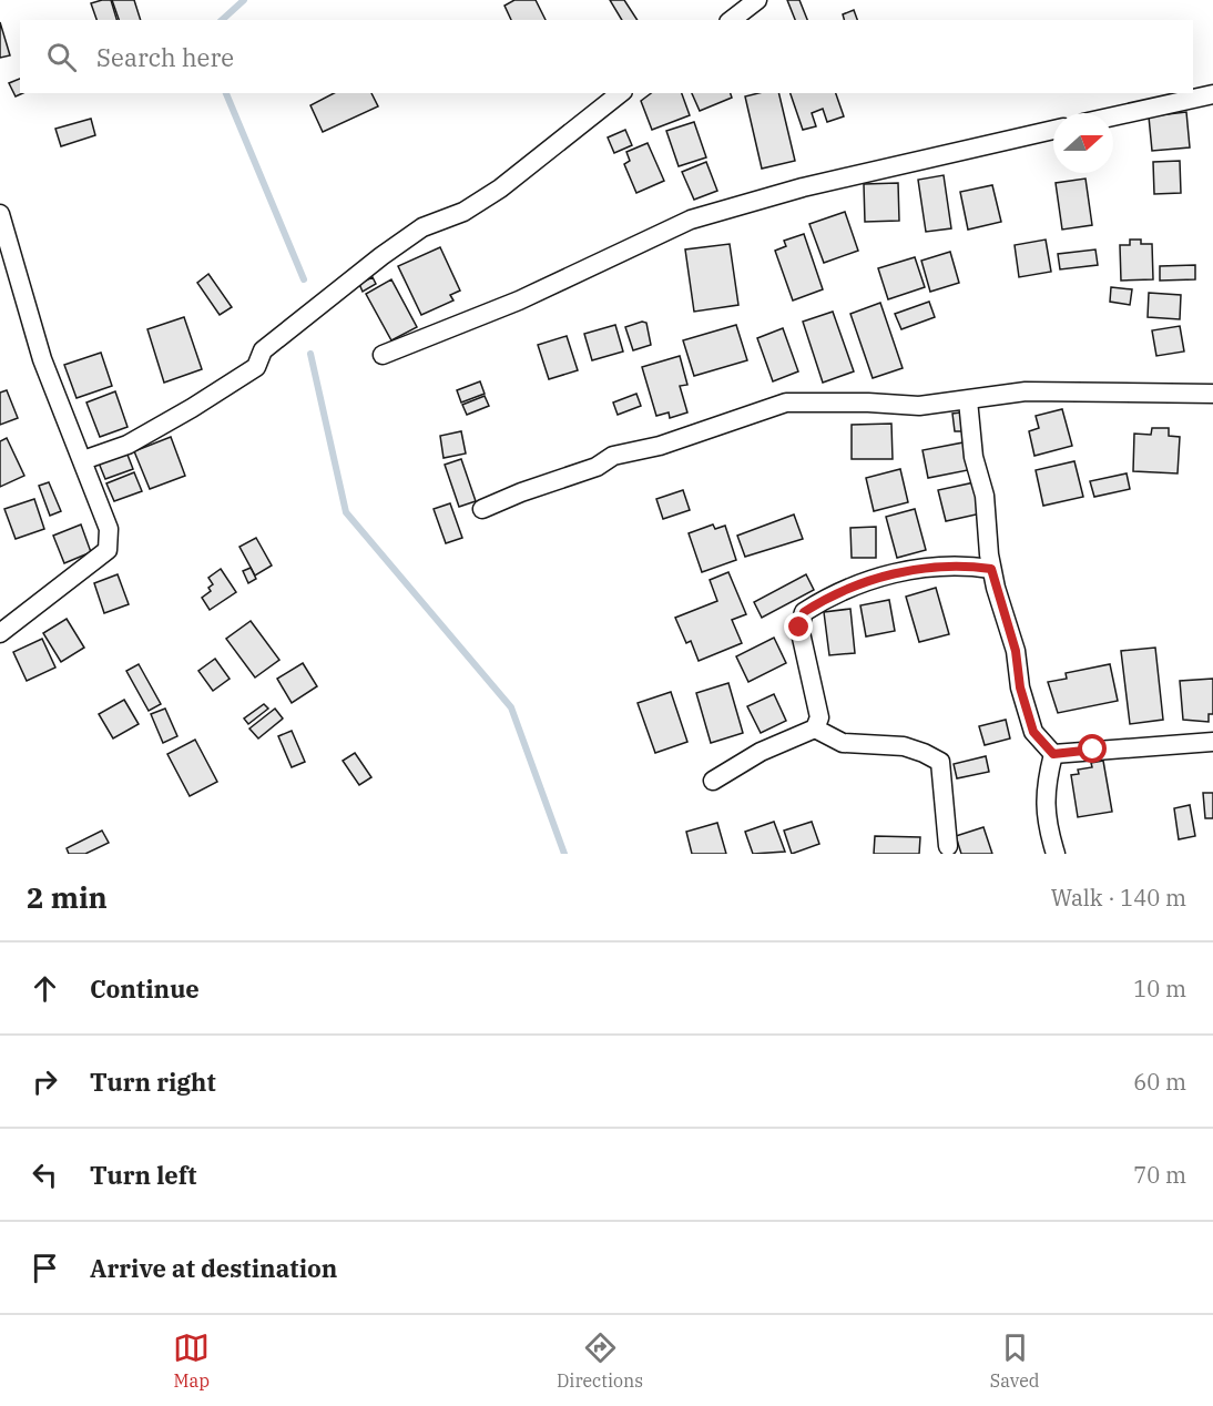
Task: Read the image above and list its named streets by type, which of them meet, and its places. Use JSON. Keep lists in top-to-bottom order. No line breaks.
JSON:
{"north":"right","page":{"search":"Search here","heading":["2 min","Walk · 140 m"],"list":[["Continue","10 m"],["Turn right","60 m"],["Turn left","70 m"],"Arrive at destination"],"nav":["Map","Directions","Saved"]}}
